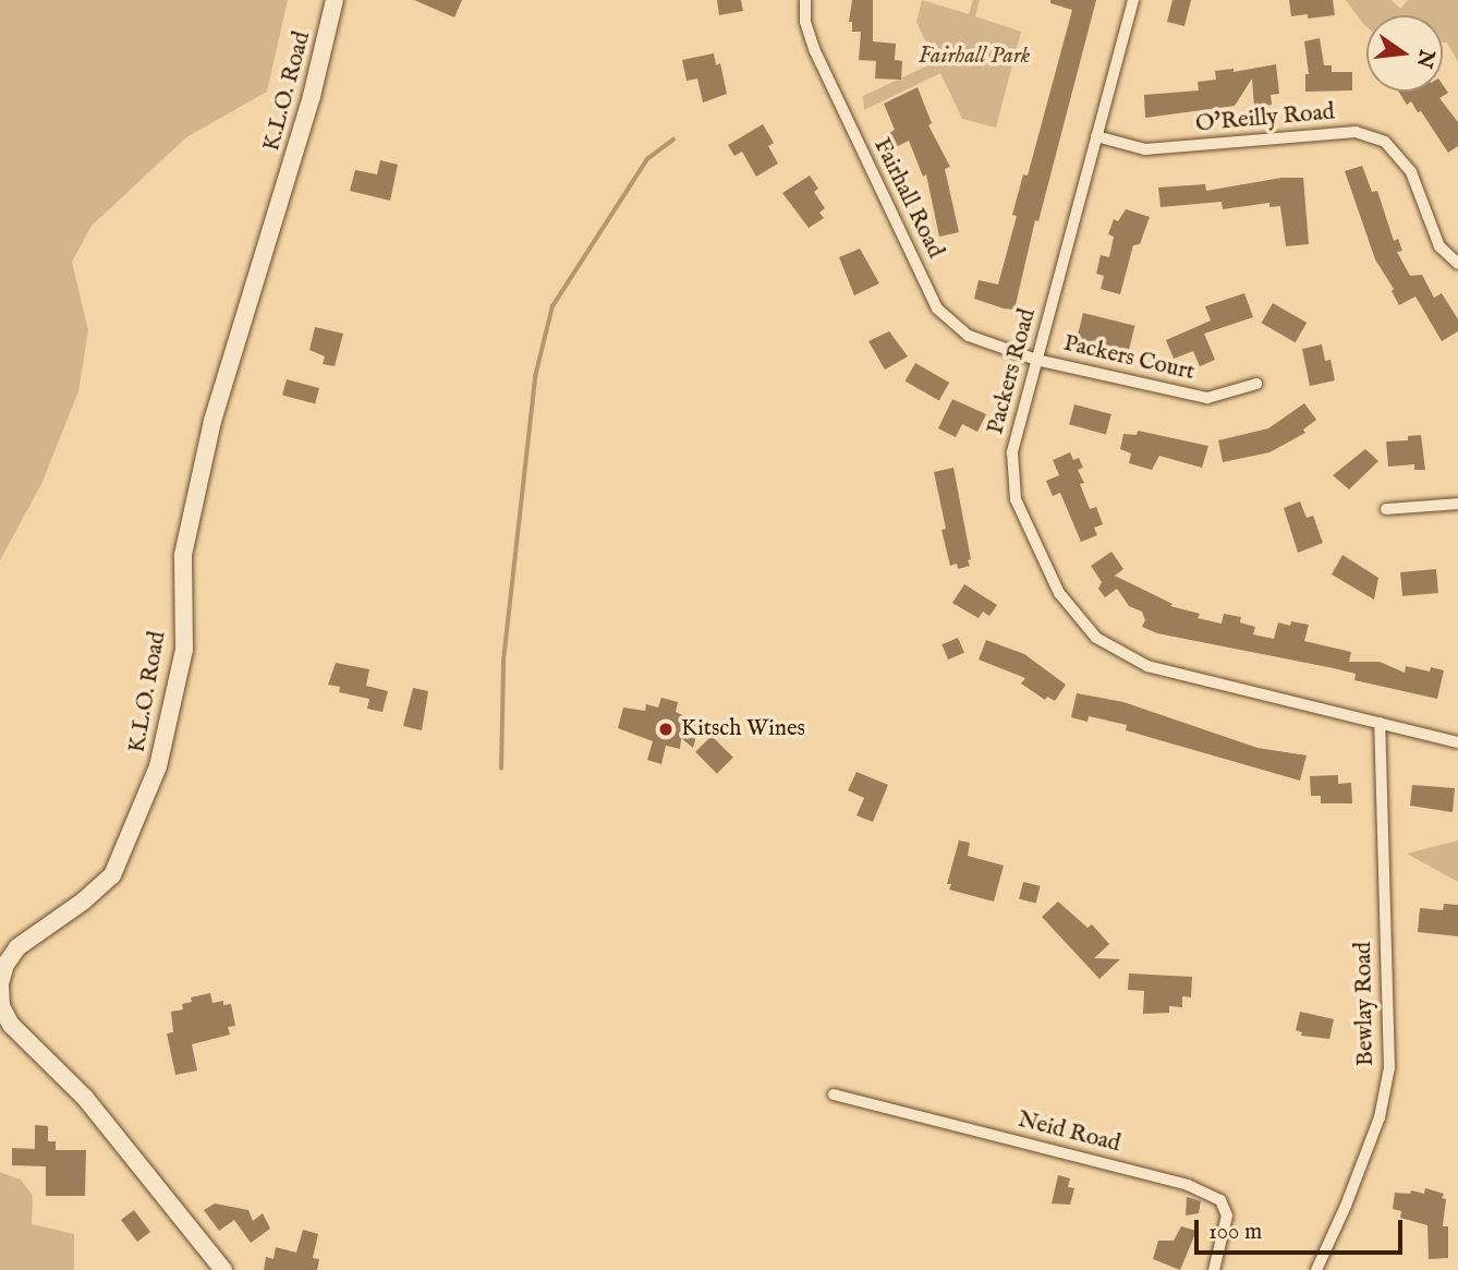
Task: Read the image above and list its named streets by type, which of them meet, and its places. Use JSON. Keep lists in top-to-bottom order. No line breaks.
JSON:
{"streets":{"main road":["K.L.O. Road"],"street":["O'Reilly Road","Fairhall Road","Packers Court","Packers Road","Bewlay Road","Neid Road"]},"crossings":[["O'Reilly Road","Packers Road"],["Fairhall Road","Packers Court"],["Fairhall Road","Packers Road"],["Packers Court","Packers Road"],["Packers Road","Bewlay Road"]],"parks":["Fairhall Park"],"places":["Kitsch Wines"],"scale_bar":"100 m","north":"right"}
